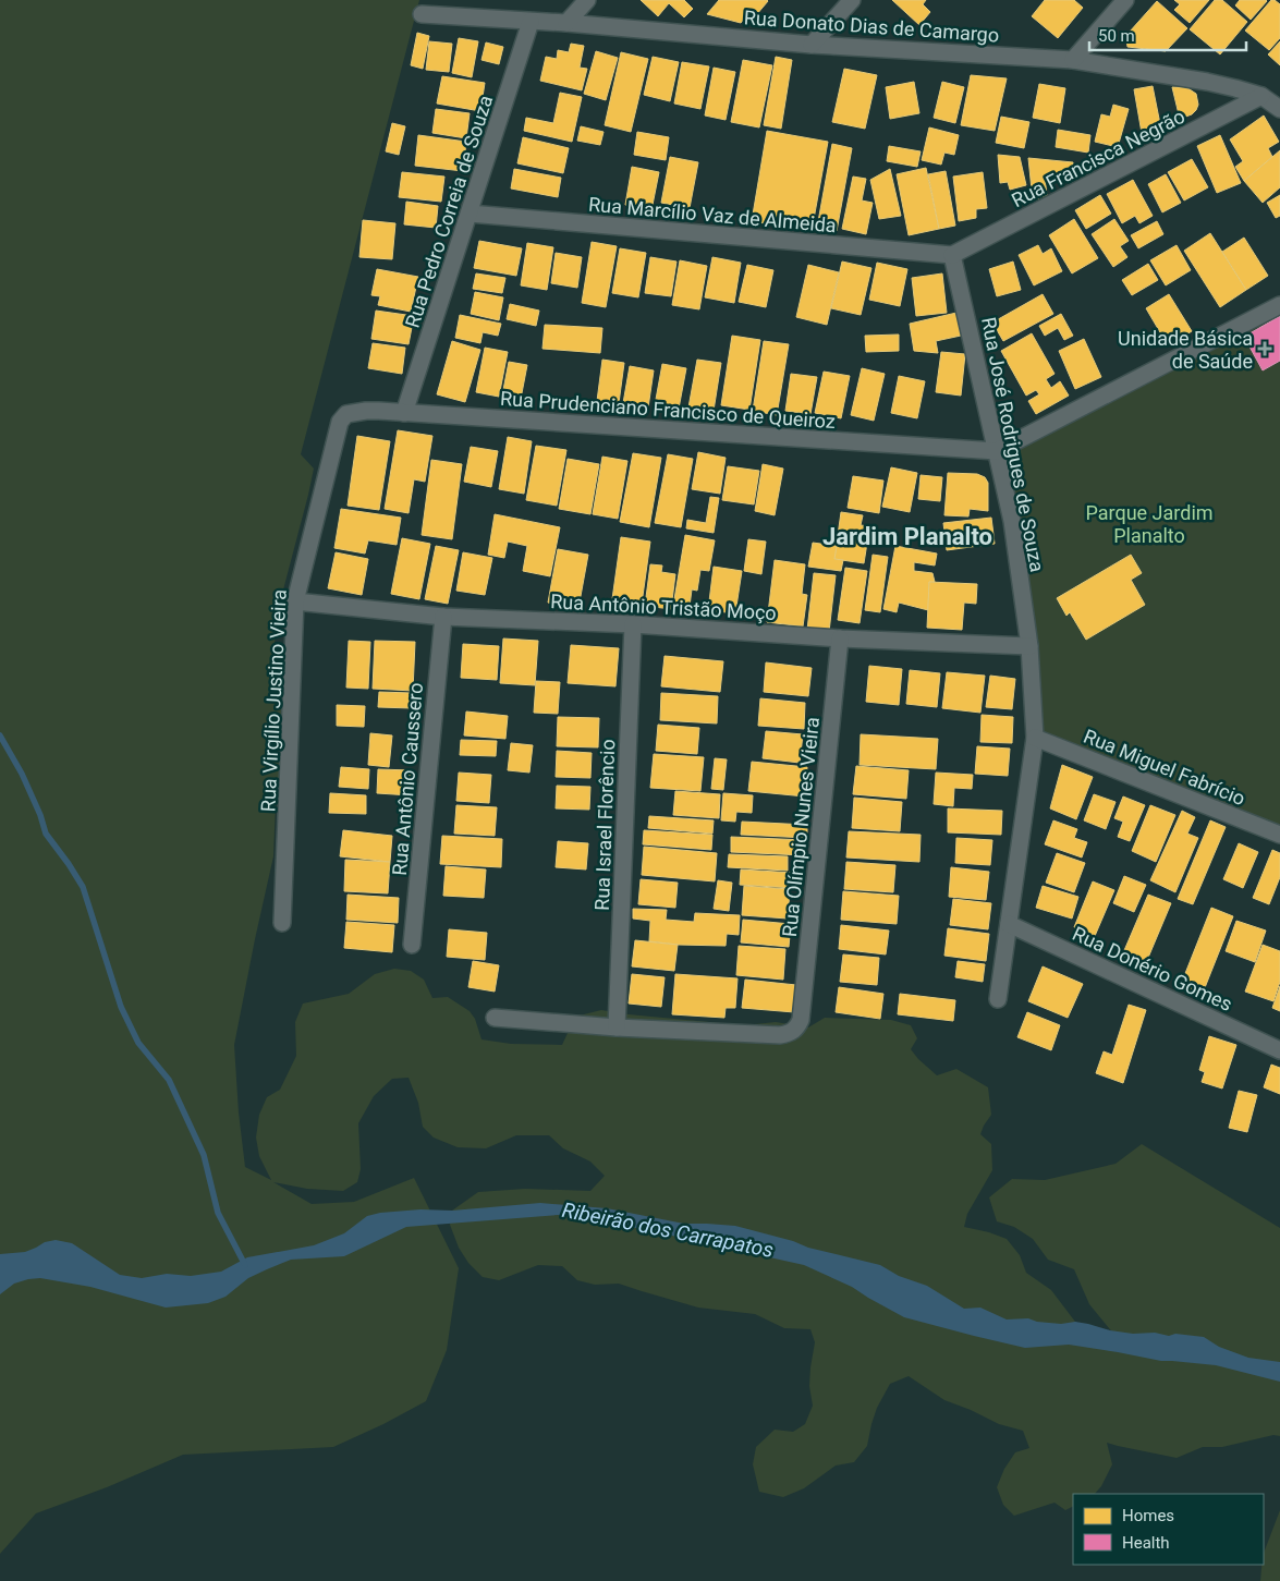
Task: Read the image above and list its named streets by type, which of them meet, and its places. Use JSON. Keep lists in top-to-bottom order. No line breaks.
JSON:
{"streets":{"street":["Rua Donato Dias de Camargo","Rua Francisca Negrão","Rua Pedro Correia de Souza","Rua Marcílio Vaz de Almeida","Rua Prudenciano Francisco de Queiroz","Rua José Rodrigues de Souza","Rua Antônio Tristão Moço","Rua Virgílio Justino Vieira","Rua Miguel Fabrício","Rua Antônio Caussero","Rua Israel Florêncio","Rua Olímpio Nunes Vieira","Rua Donério Gomes"]},"crossings":[["Rua Donato Dias de Camargo","Rua Francisca Negrão"],["Rua Donato Dias de Camargo","Rua Pedro Correia de Souza"],["Rua Francisca Negrão","Rua Marcílio Vaz de Almeida"],["Rua Francisca Negrão","Rua José Rodrigues de Souza"],["Rua Pedro Correia de Souza","Rua Marcílio Vaz de Almeida"],["Rua Pedro Correia de Souza","Rua Prudenciano Francisco de Queiroz"],["Rua Marcílio Vaz de Almeida","Rua José Rodrigues de Souza"],["Rua Prudenciano Francisco de Queiroz","Rua José Rodrigues de Souza"],["Rua Prudenciano Francisco de Queiroz","Rua Virgílio Justino Vieira"],["Rua José Rodrigues de Souza","Rua Antônio Tristão Moço"],["Rua José Rodrigues de Souza","Rua Miguel Fabrício"],["Rua José Rodrigues de Souza","Rua Donério Gomes"],["Rua Antônio Tristão Moço","Rua Virgílio Justino Vieira"],["Rua Antônio Tristão Moço","Rua Antônio Caussero"],["Rua Antônio Tristão Moço","Rua Israel Florêncio"],["Rua Antônio Tristão Moço","Rua Olímpio Nunes Vieira"],["Rua Israel Florêncio","Rua Olímpio Nunes Vieira"]],"districts":["Jardim Planalto"],"water":["Ribeirão dos Carrapatos"],"parks":["Parque Jardim Planalto"],"places":{"health":["Unidade Básica de Saúde"]},"legend":["Homes","Health"],"scale_bar":"50 m"}
